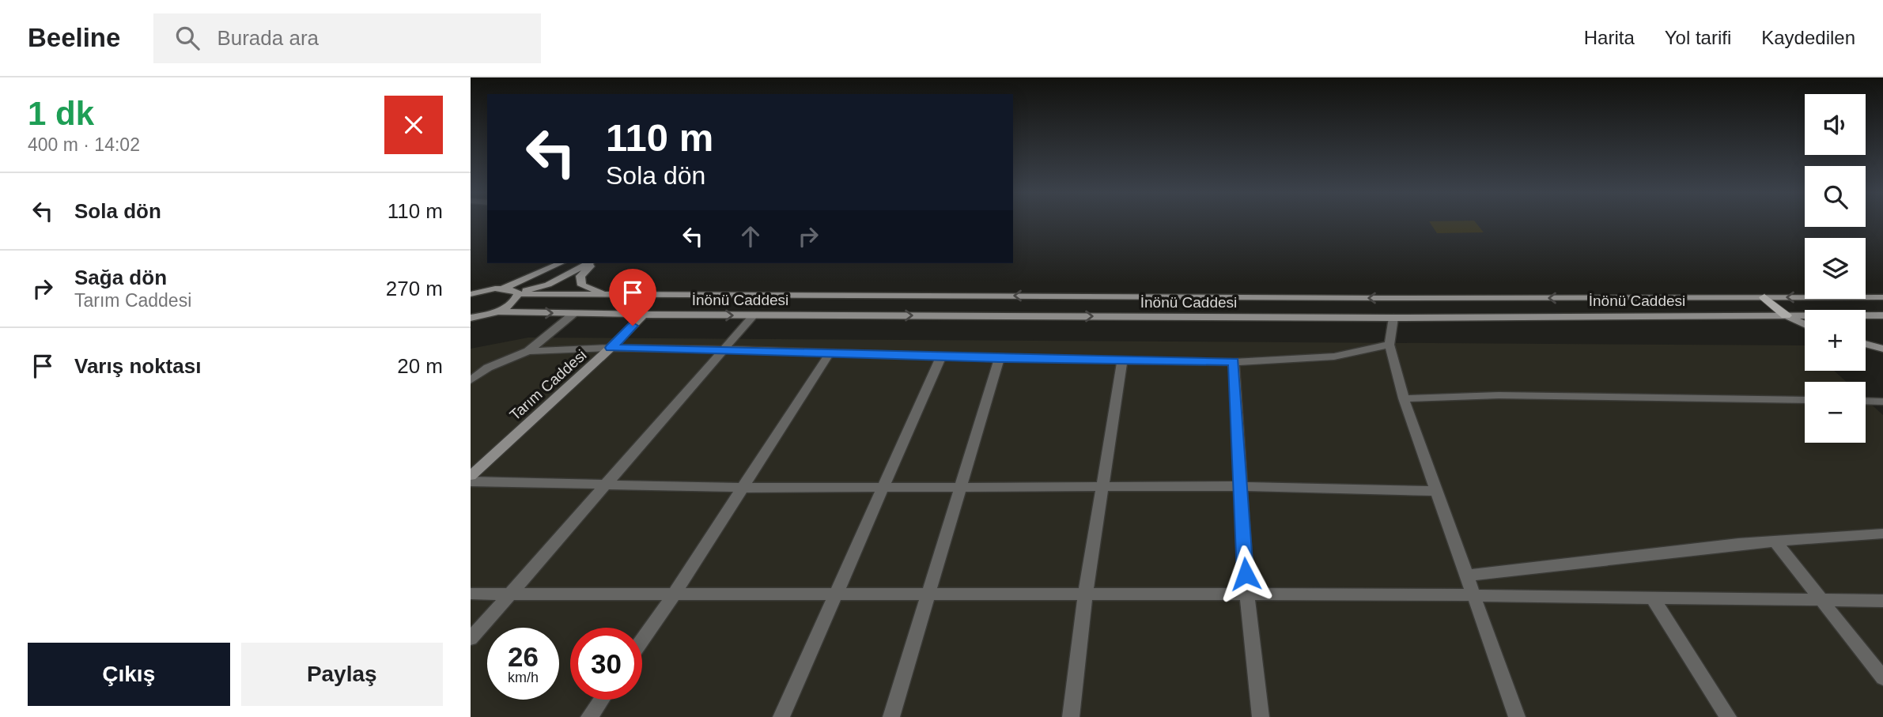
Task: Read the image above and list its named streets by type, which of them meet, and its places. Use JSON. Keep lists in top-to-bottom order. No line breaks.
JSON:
{"streets":{"main road":["İnönü Caddesi","Tarım Caddesi"]},"crossings":[["İnönü Caddesi","Tarım Caddesi"]],"page":{"header":"Beeline","search":"Burada ara","nav":["Harita","Yol tarifi","Kaydedilen"],"heading":["1 dk","400 m · 14:02"],"map_buttons":["+","−"],"turn":["110 m","Sola dön"],"list":[{"name":"Sola dön","value":"110 m"},{"name":"Sağa dön","note":"Tarım Caddesi","value":"270 m"},{"name":"Varış noktası","value":"20 m"}],"speed":"26 km/h","limit":"30","buttons":["Çıkış","Paylaş"]}}
